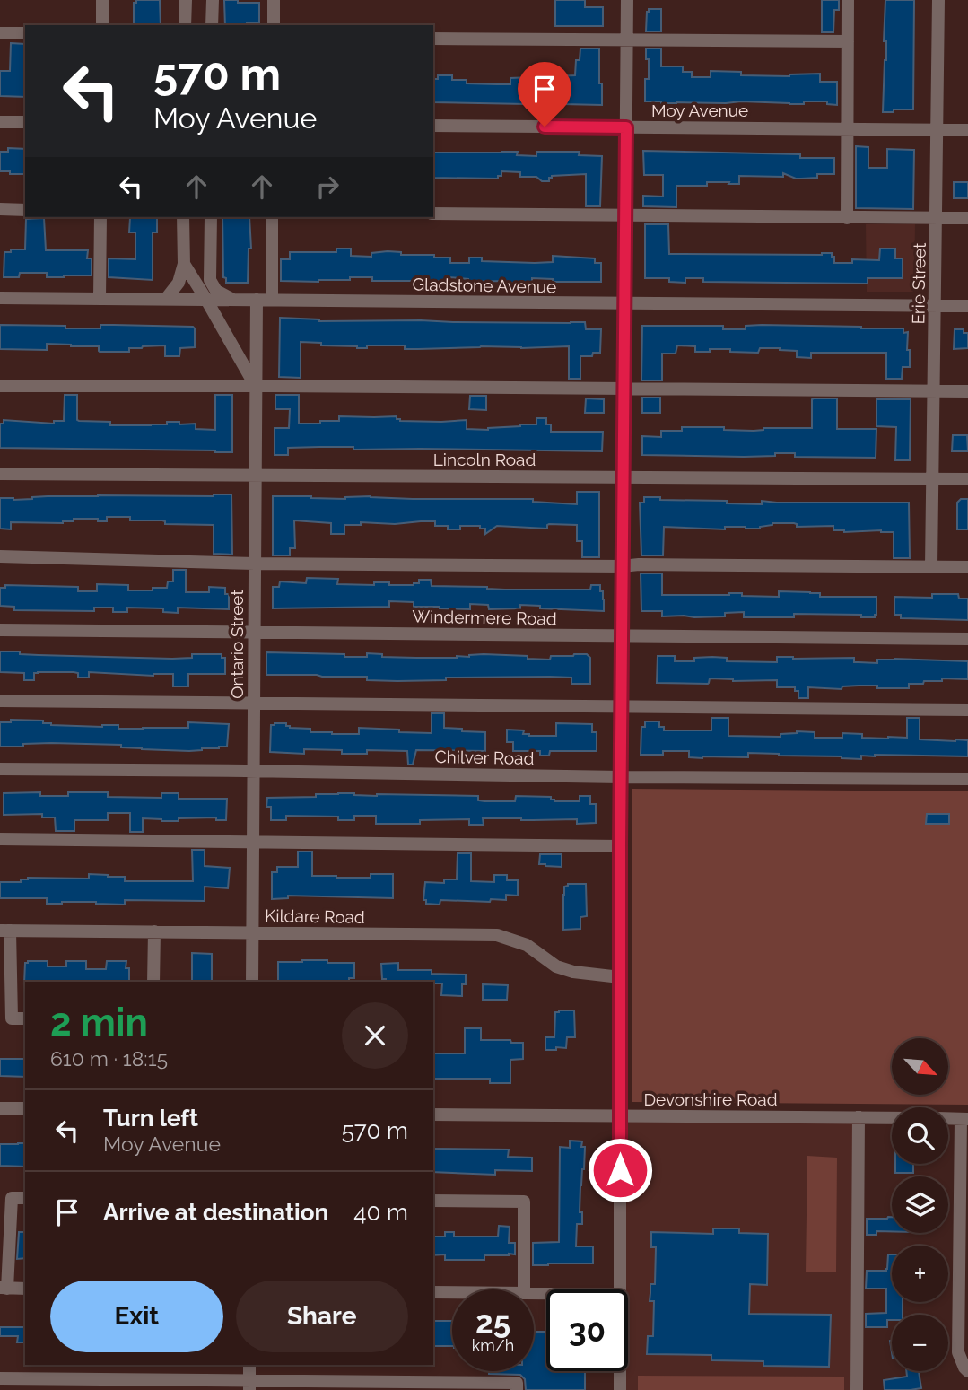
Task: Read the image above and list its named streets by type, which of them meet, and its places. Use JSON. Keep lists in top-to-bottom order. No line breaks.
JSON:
{"streets":{"street":["Moy Avenue","Erie Street","Gladstone Avenue","Lincoln Road","Windermere Road","Ontario Street","Chilver Road","Kildare Road","Devonshire Road"]},"crossings":[["Moy Avenue","Erie Street"],["Erie Street","Gladstone Avenue"],["Erie Street","Lincoln Road"],["Gladstone Avenue","Ontario Street"],["Lincoln Road","Ontario Street"],["Windermere Road","Ontario Street"],["Ontario Street","Chilver Road"],["Ontario Street","Kildare Road"]],"north":"bottom right","page":{"turn":["570 m","Moy Avenue"],"heading":["2 min","610 m · 18:15"],"map_buttons":["+","−"],"list":[{"name":"Turn left","note":"Moy Avenue","value":"570 m"},{"name":"Arrive at destination","value":"40 m"}],"buttons":["Exit","Share"],"speed":"25 km/h","limit":"30"}}
